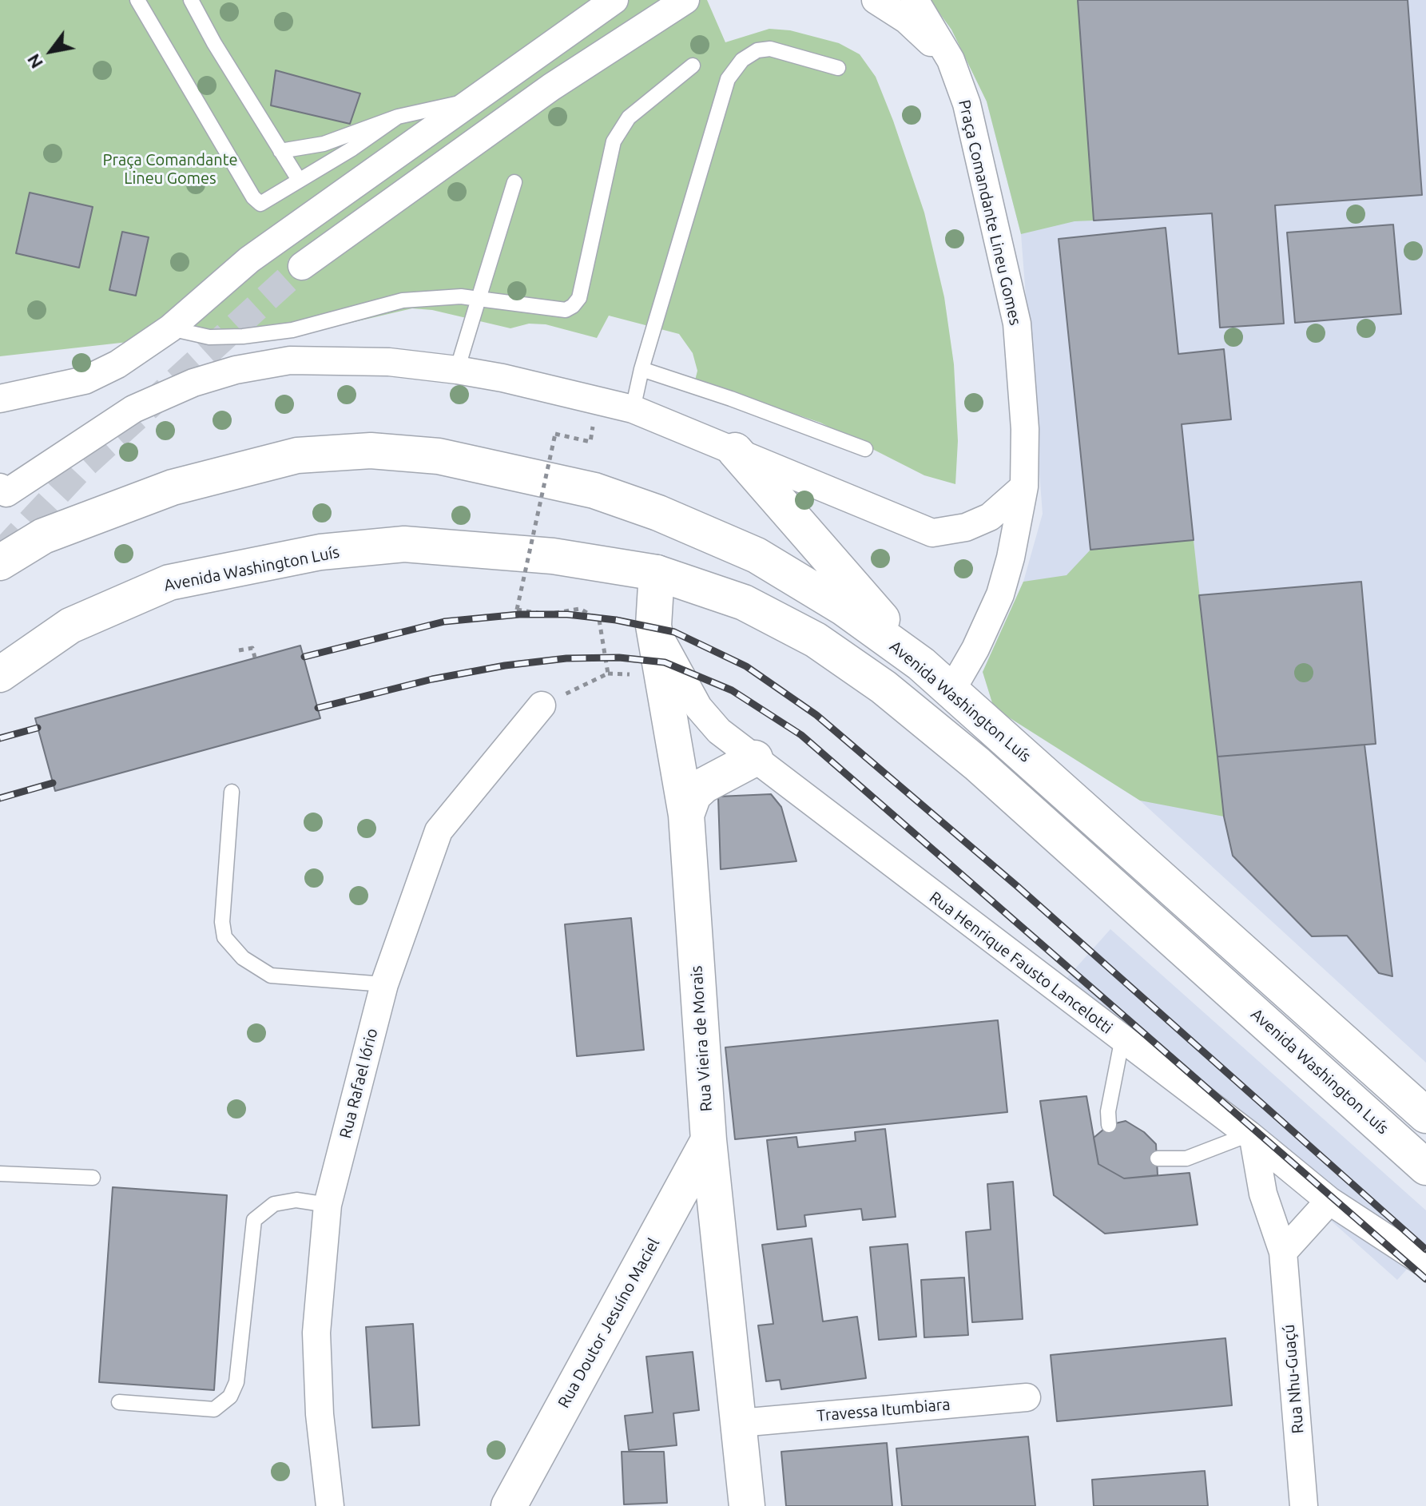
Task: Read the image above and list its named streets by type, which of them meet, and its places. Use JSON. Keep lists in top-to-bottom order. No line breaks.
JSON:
{"streets":{"main road":["Avenida Washington Luís","Rua Vieira de Morais","Rua Doutor Jesuíno Maciel"],"street":["Praça Comandante Lineu Gomes","Rua Henrique Fausto Lancelotti","Rua Rafael Iório","Rua Nhu-Guaçú","Travessa Itumbiara"]},"crossings":[["Praça Comandante Lineu Gomes","Avenida Washington Luís"],["Avenida Washington Luís","Rua Vieira de Morais"],["Rua Henrique Fausto Lancelotti","Rua Vieira de Morais"],["Rua Henrique Fausto Lancelotti","Rua Nhu-Guaçú"],["Rua Vieira de Morais","Rua Doutor Jesuíno Maciel"],["Rua Vieira de Morais","Travessa Itumbiara"]],"parks":["Praça Comandante Lineu Gomes"],"north":"bottom left"}
